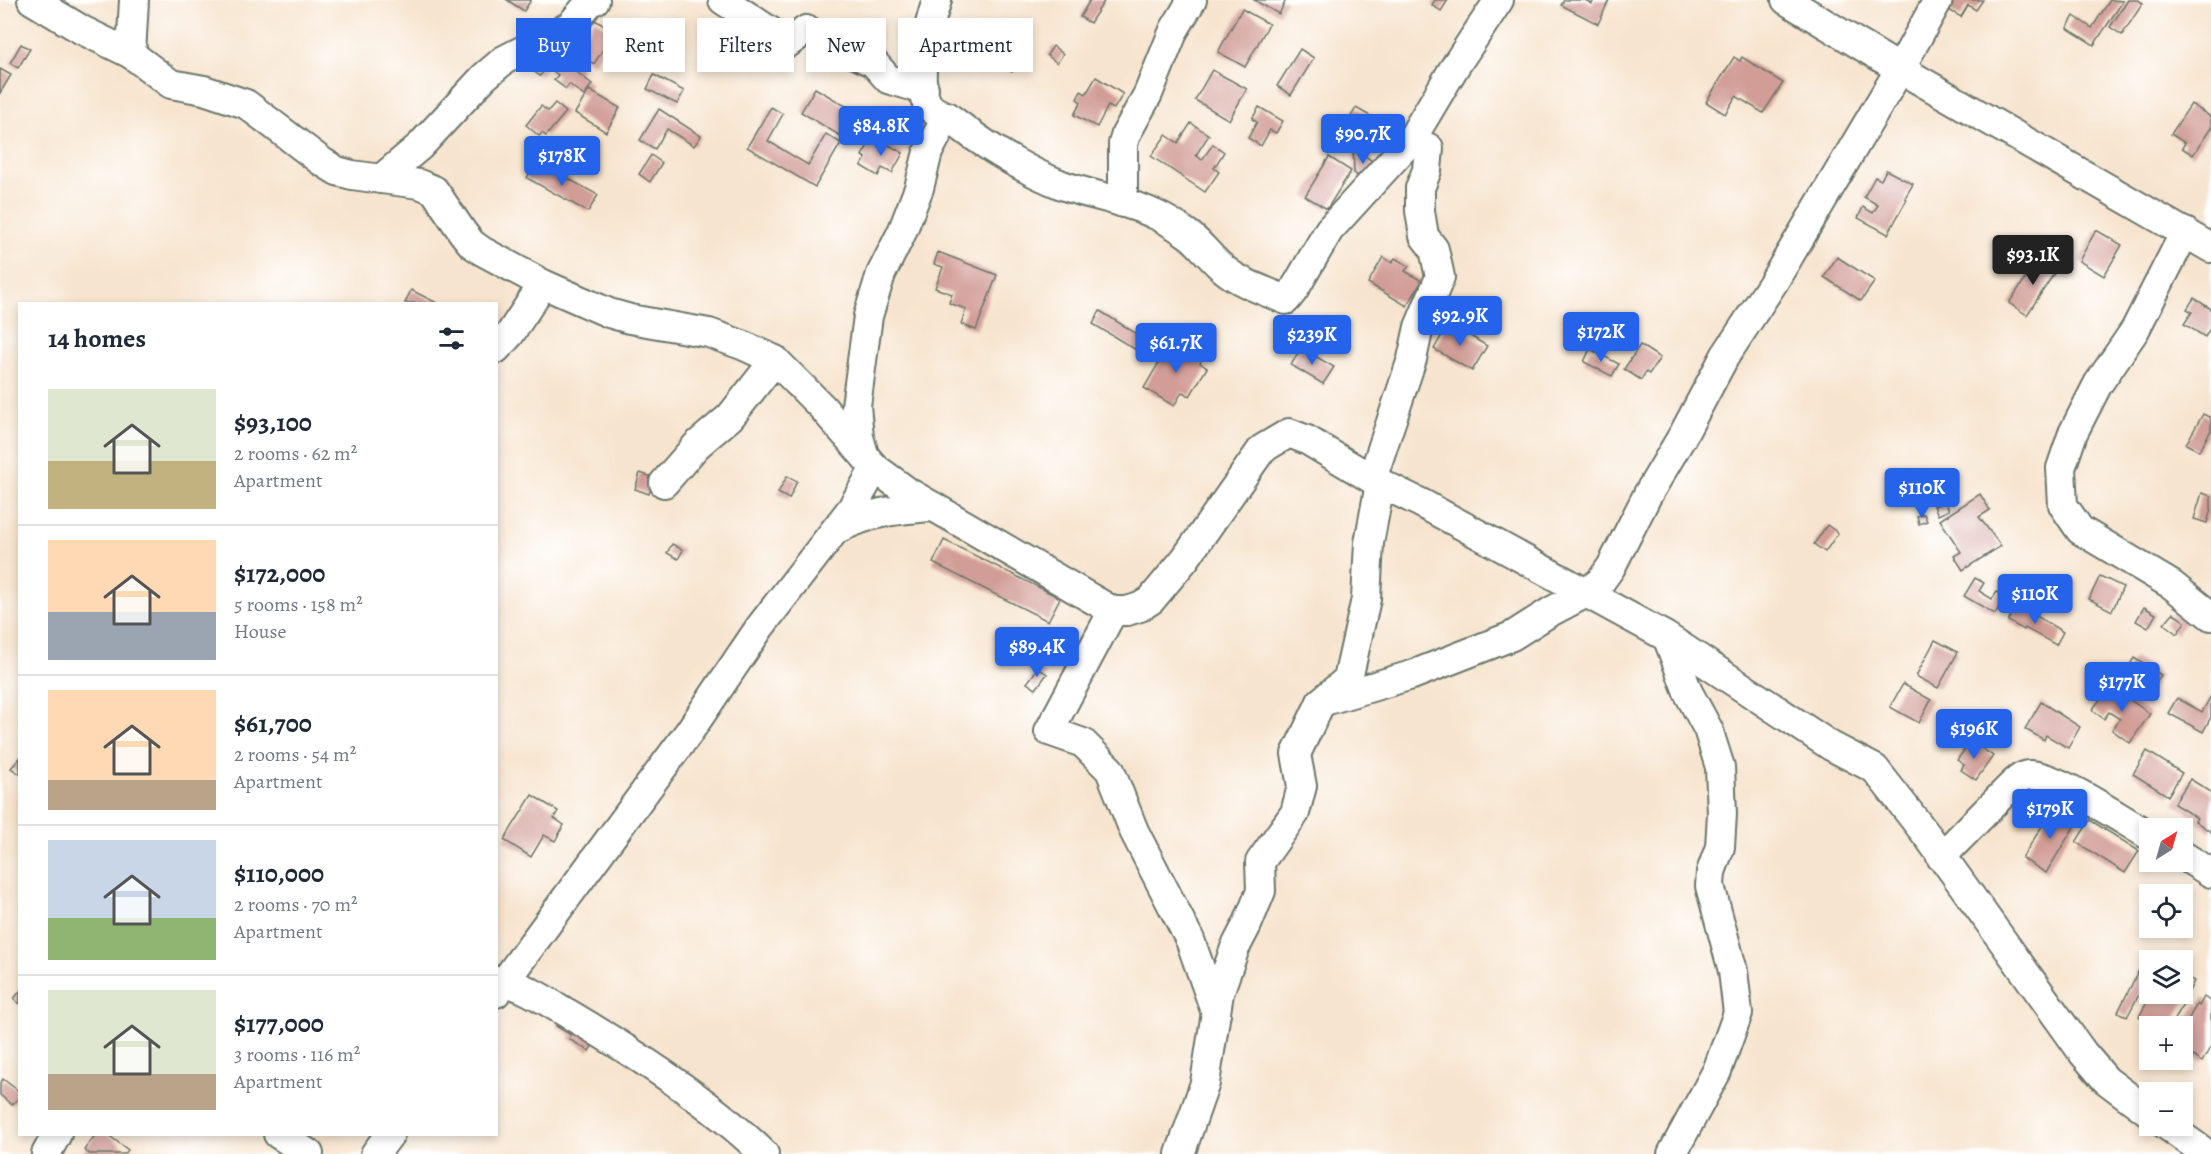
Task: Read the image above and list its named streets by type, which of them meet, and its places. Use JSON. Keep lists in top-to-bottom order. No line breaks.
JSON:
{"north":"top right","page":{"chip":["Buy","Rent","Filters","New","Apartment"],"price":["$84.8K","$90.7K","$178K","$93.1K","$92.9K","$172K","$239K","$61.7K","$110K","$110K","$89.4K","$177K","$196K","$179K"],"heading":"14 homes","list":[{"name":"$93,100","note":"2 rooms · 62 m² · Apartment"},{"name":"$172,000","note":"5 rooms · 158 m² · House"},{"name":"$61,700","note":"2 rooms · 54 m² · Apartment"},{"name":"$110,000","note":"2 rooms · 70 m² · Apartment"},{"name":"$177,000","note":"3 rooms · 116 m² · Apartment"}],"map_buttons":["+","−"]}}
